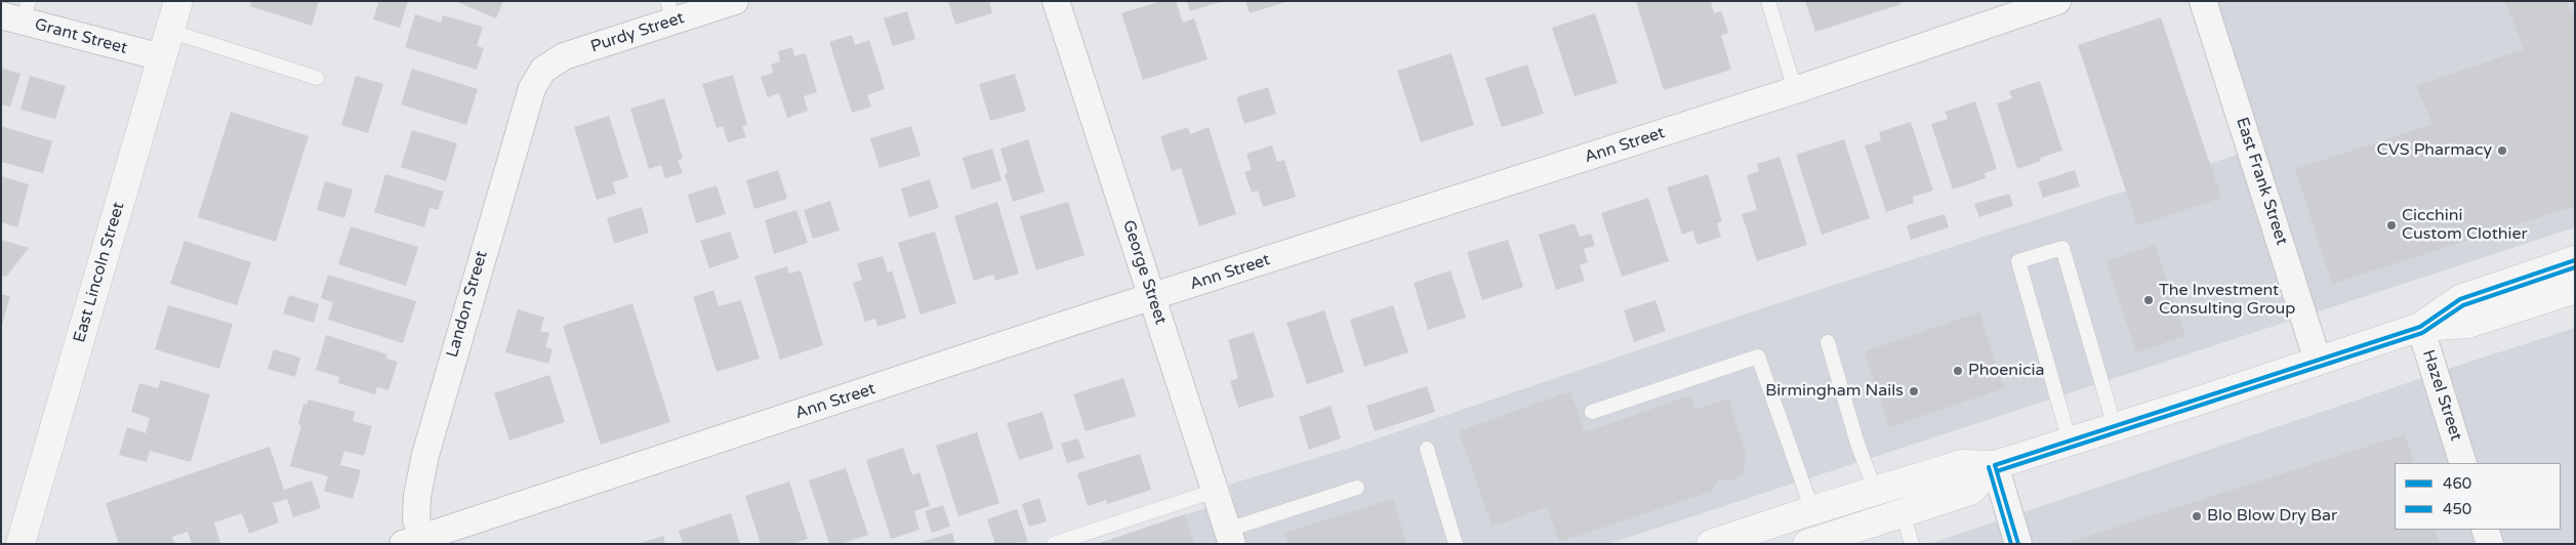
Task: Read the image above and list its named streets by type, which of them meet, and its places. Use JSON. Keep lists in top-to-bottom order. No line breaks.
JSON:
{"streets":{"street":["Purdy Street","Grant Street","Ann Street","East Frank Street","East Lincoln Street","George Street","Landon Street","Hazel Street"]},"crossings":[["Purdy Street","Landon Street"],["Grant Street","East Lincoln Street"],["Ann Street","George Street"],["Ann Street","Landon Street"]],"places":["CVS Pharmacy","Cicchini Custom Clothier","The Investment Consulting Group","Phoenicia","Birmingham Nails","Blo Blow Dry Bar"],"lines":["transit line 460","transit line 450"],"legend":["460","450"]}
